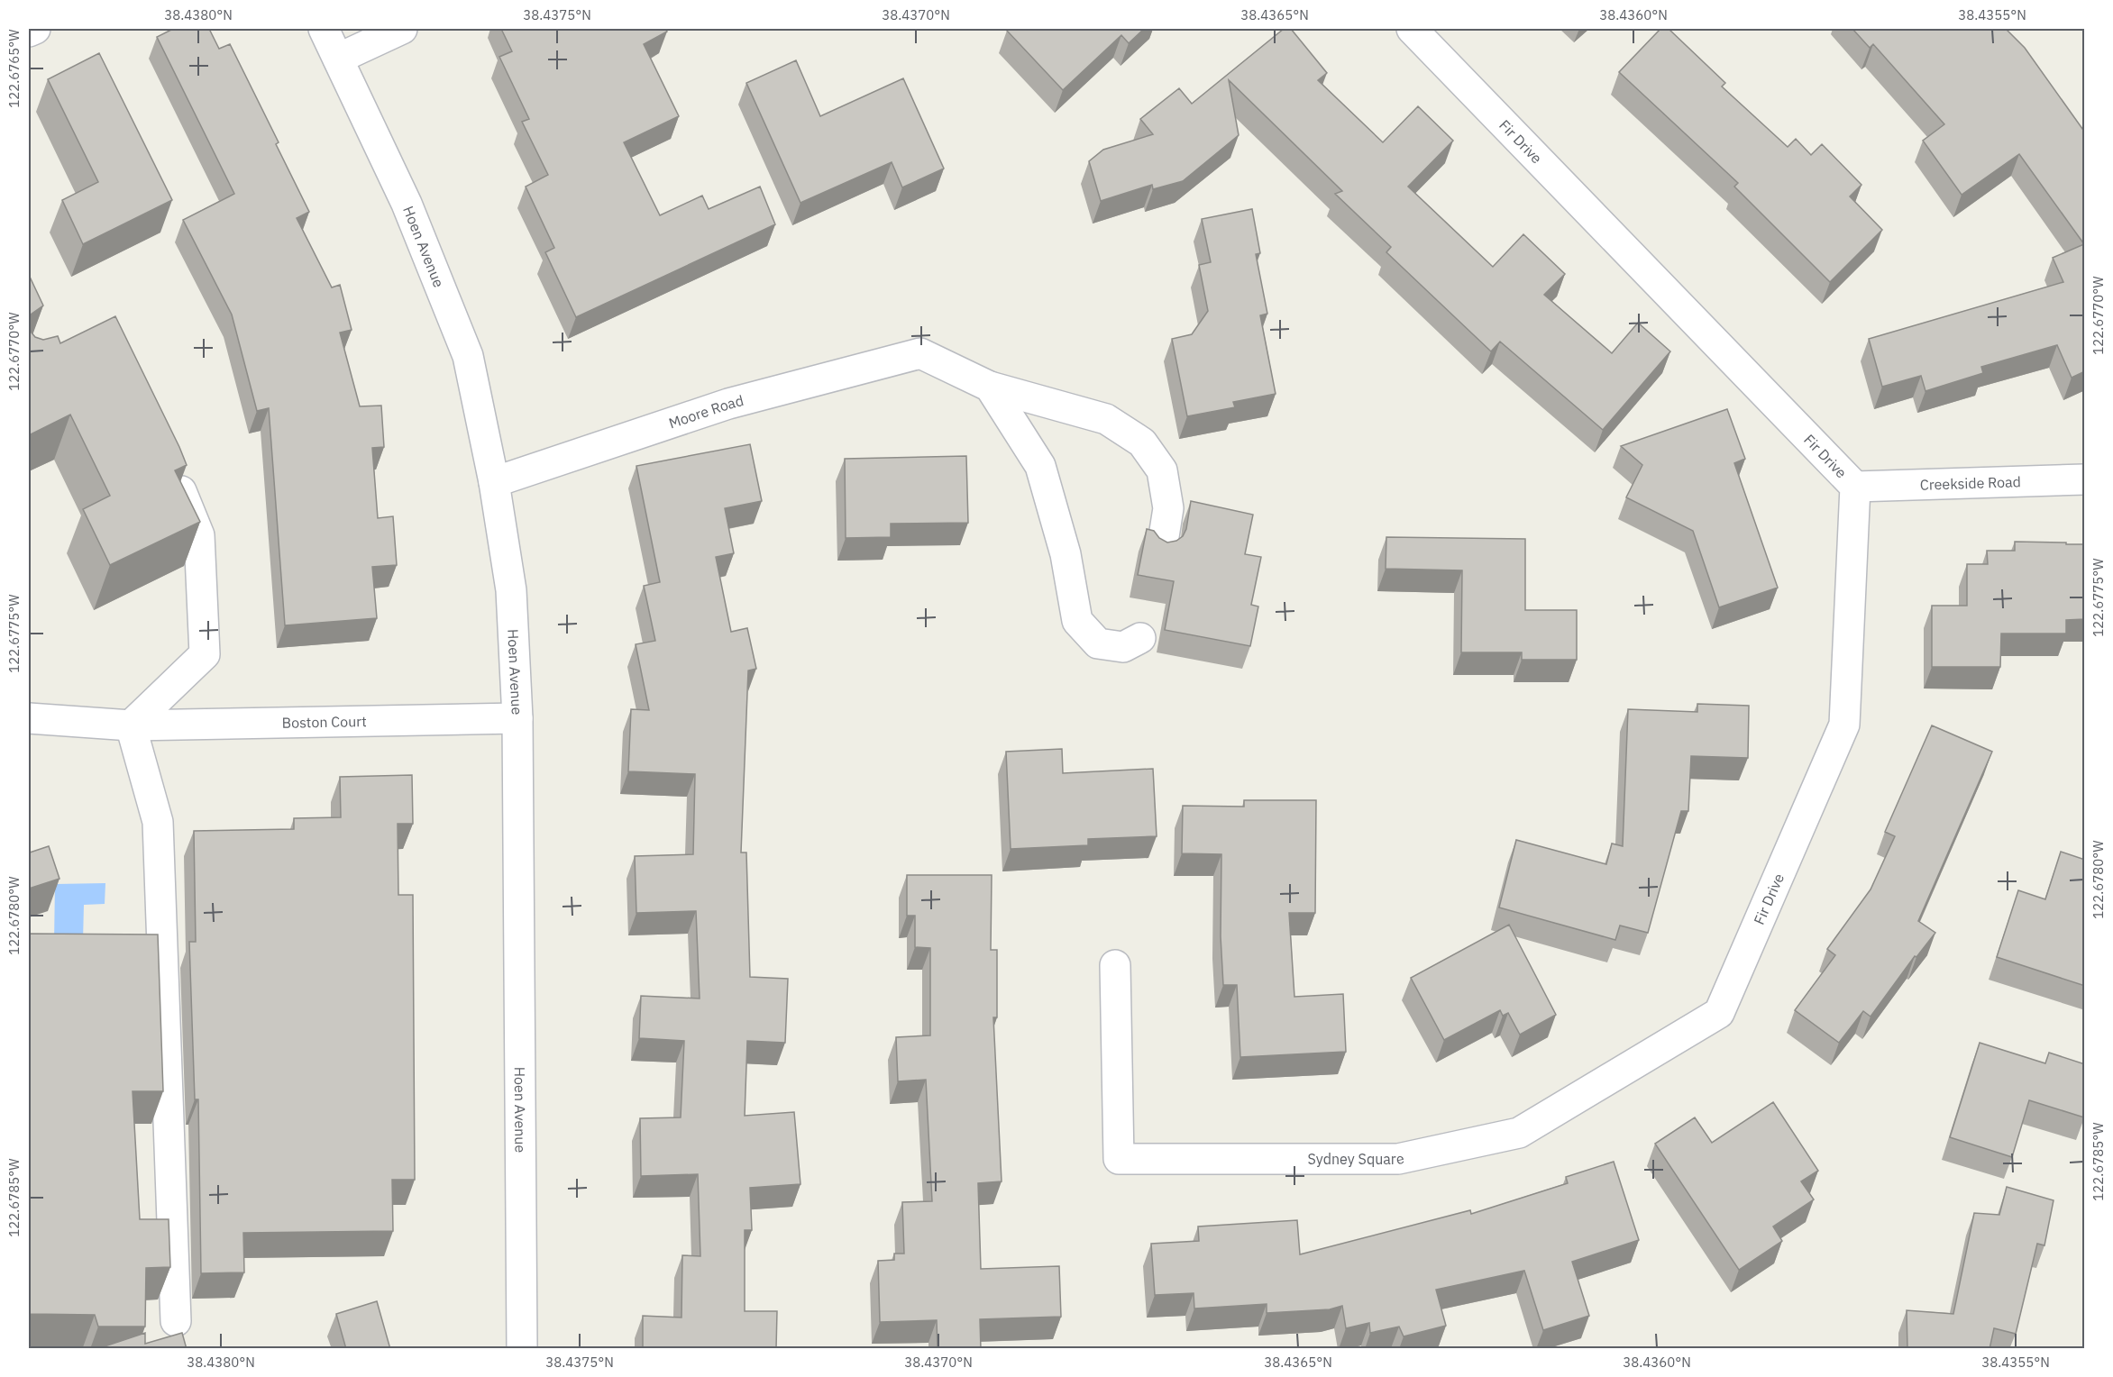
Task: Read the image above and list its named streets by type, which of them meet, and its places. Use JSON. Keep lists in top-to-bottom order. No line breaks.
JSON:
{"streets":{"street":["Fir Drive","Hoen Avenue","Moore Road","Creekside Road","Boston Court","Sydney Square"]},"crossings":[["Fir Drive","Creekside Road"],["Fir Drive","Sydney Square"],["Hoen Avenue","Moore Road"],["Hoen Avenue","Boston Court"]],"coordinates":["38.4380°N","38.4375°N","38.4370°N","38.4365°N","38.4360°N","38.4355°N","122.6765°W","122.6770°W","122.6775°W","122.6780°W","122.6785°W"]}
